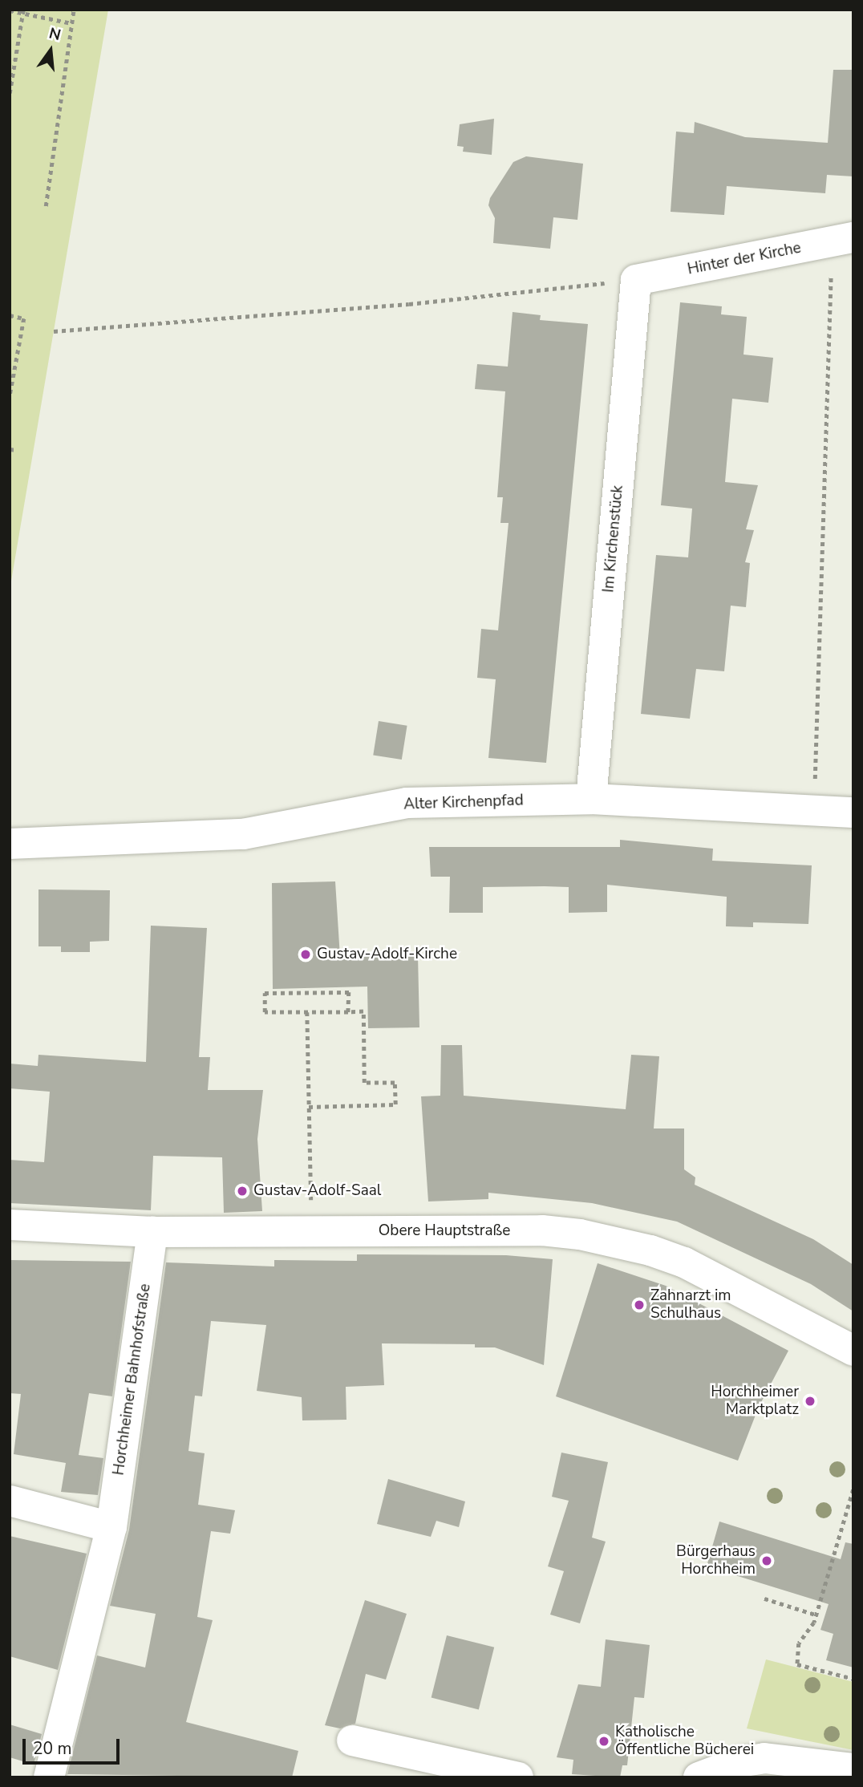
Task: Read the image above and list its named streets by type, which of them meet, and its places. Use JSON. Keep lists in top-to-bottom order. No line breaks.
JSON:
{"streets":{"street":["Hinter der Kirche","Im Kirchenstück","Alter Kirchenpfad","Obere Hauptstraße","Horchheimer Bahnhofstraße"]},"crossings":[["Hinter der Kirche","Im Kirchenstück"],["Im Kirchenstück","Alter Kirchenpfad"],["Obere Hauptstraße","Horchheimer Bahnhofstraße"]],"places":["Gustav-Adolf-Kirche","Gustav-Adolf-Saal","Zahnarzt im Schulhaus","Horchheimer Marktplatz","Bürgerhaus Horchheim","Katholische Öffentliche Bücherei"],"scale_bar":"20 m","north":"top"}
